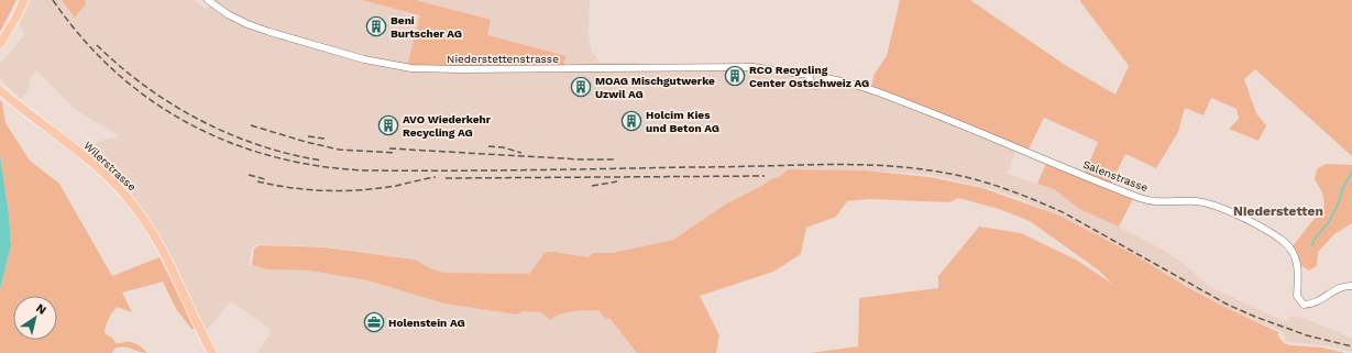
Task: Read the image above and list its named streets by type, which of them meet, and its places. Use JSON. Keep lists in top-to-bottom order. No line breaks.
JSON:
{"streets":{"main road":["Wilerstrasse"],"street":["Niederstettenstrasse","Salenstrasse"]},"crossings":[["Niederstettenstrasse","Salenstrasse"]],"districts":["Niederstetten"],"places":{"building":["Beni Burtscher AG","RCO Recycling Center Ostschweiz AG","MOAG Mischgutwerke Uzwil AG","Holcim Kies und Beton AG","AVO Wiederkehr Recycling AG"],"office":["Holenstein AG"]},"north":"top right"}
